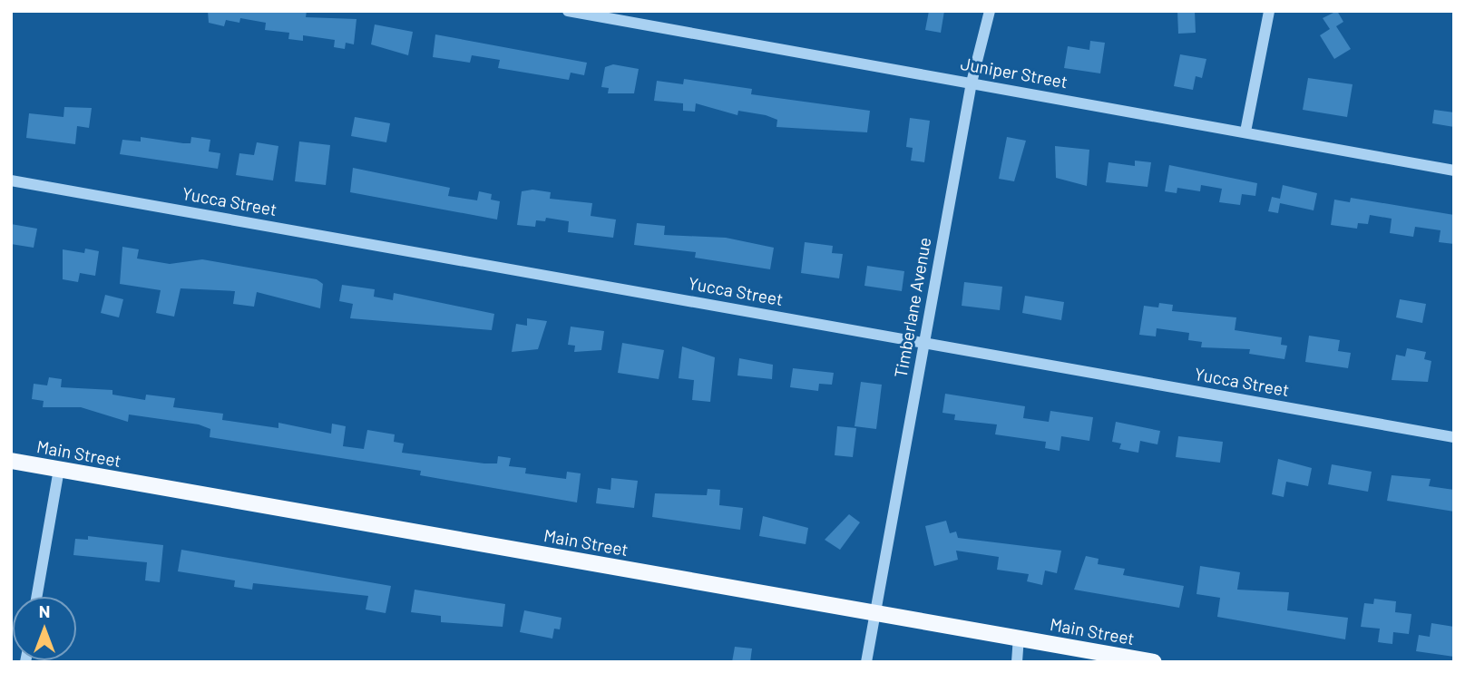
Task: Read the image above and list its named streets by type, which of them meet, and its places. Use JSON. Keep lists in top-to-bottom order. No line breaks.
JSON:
{"streets":{"main road":["Main Street"],"street":["Juniper Street","Yucca Street","Timberlane Avenue"]},"crossings":[["Juniper Street","Timberlane Avenue"],["Yucca Street","Timberlane Avenue"],["Timberlane Avenue","Main Street"]],"north":"top"}
